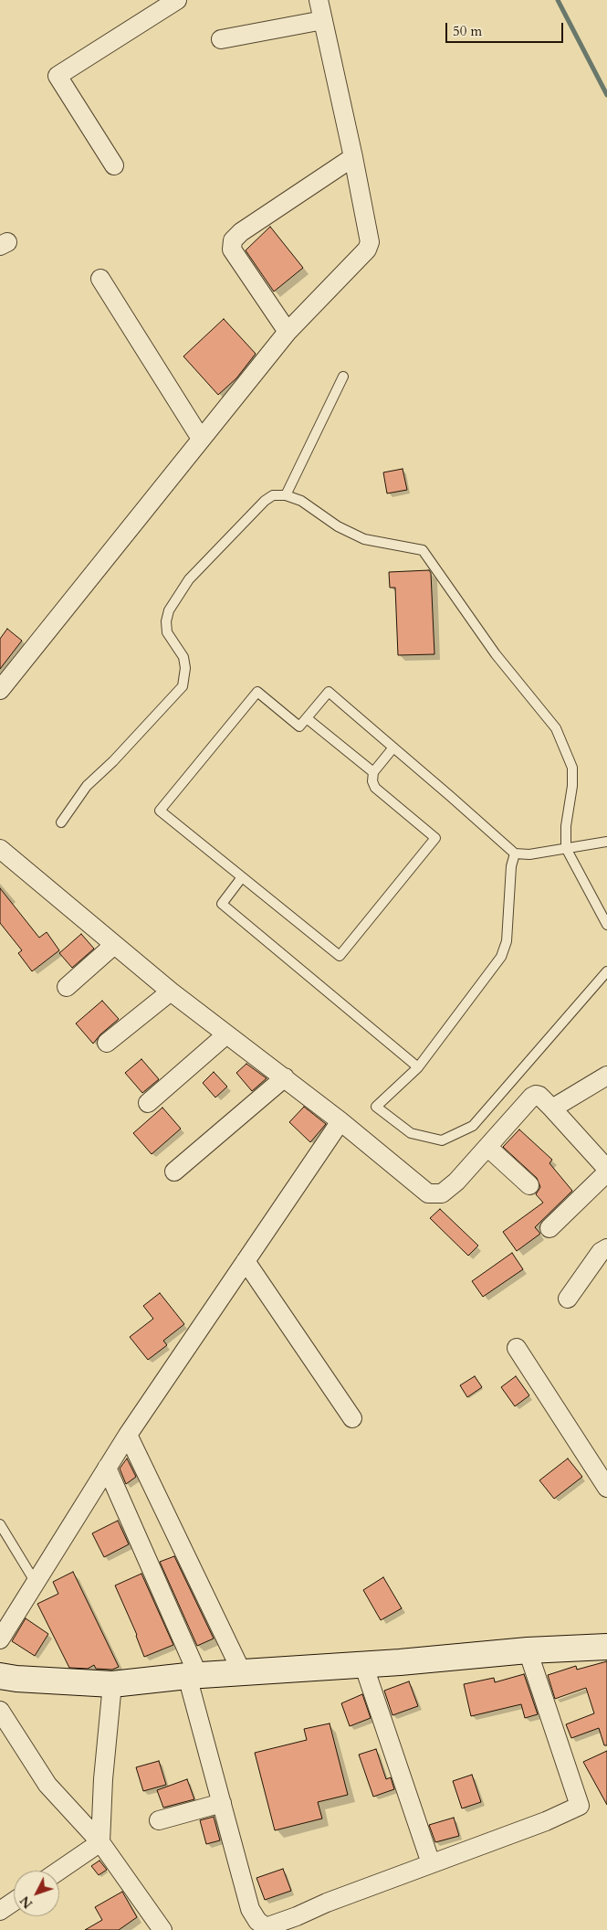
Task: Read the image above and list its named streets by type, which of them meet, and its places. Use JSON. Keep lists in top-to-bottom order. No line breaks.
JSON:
{"scale_bar":"50 m","north":"bottom left"}
